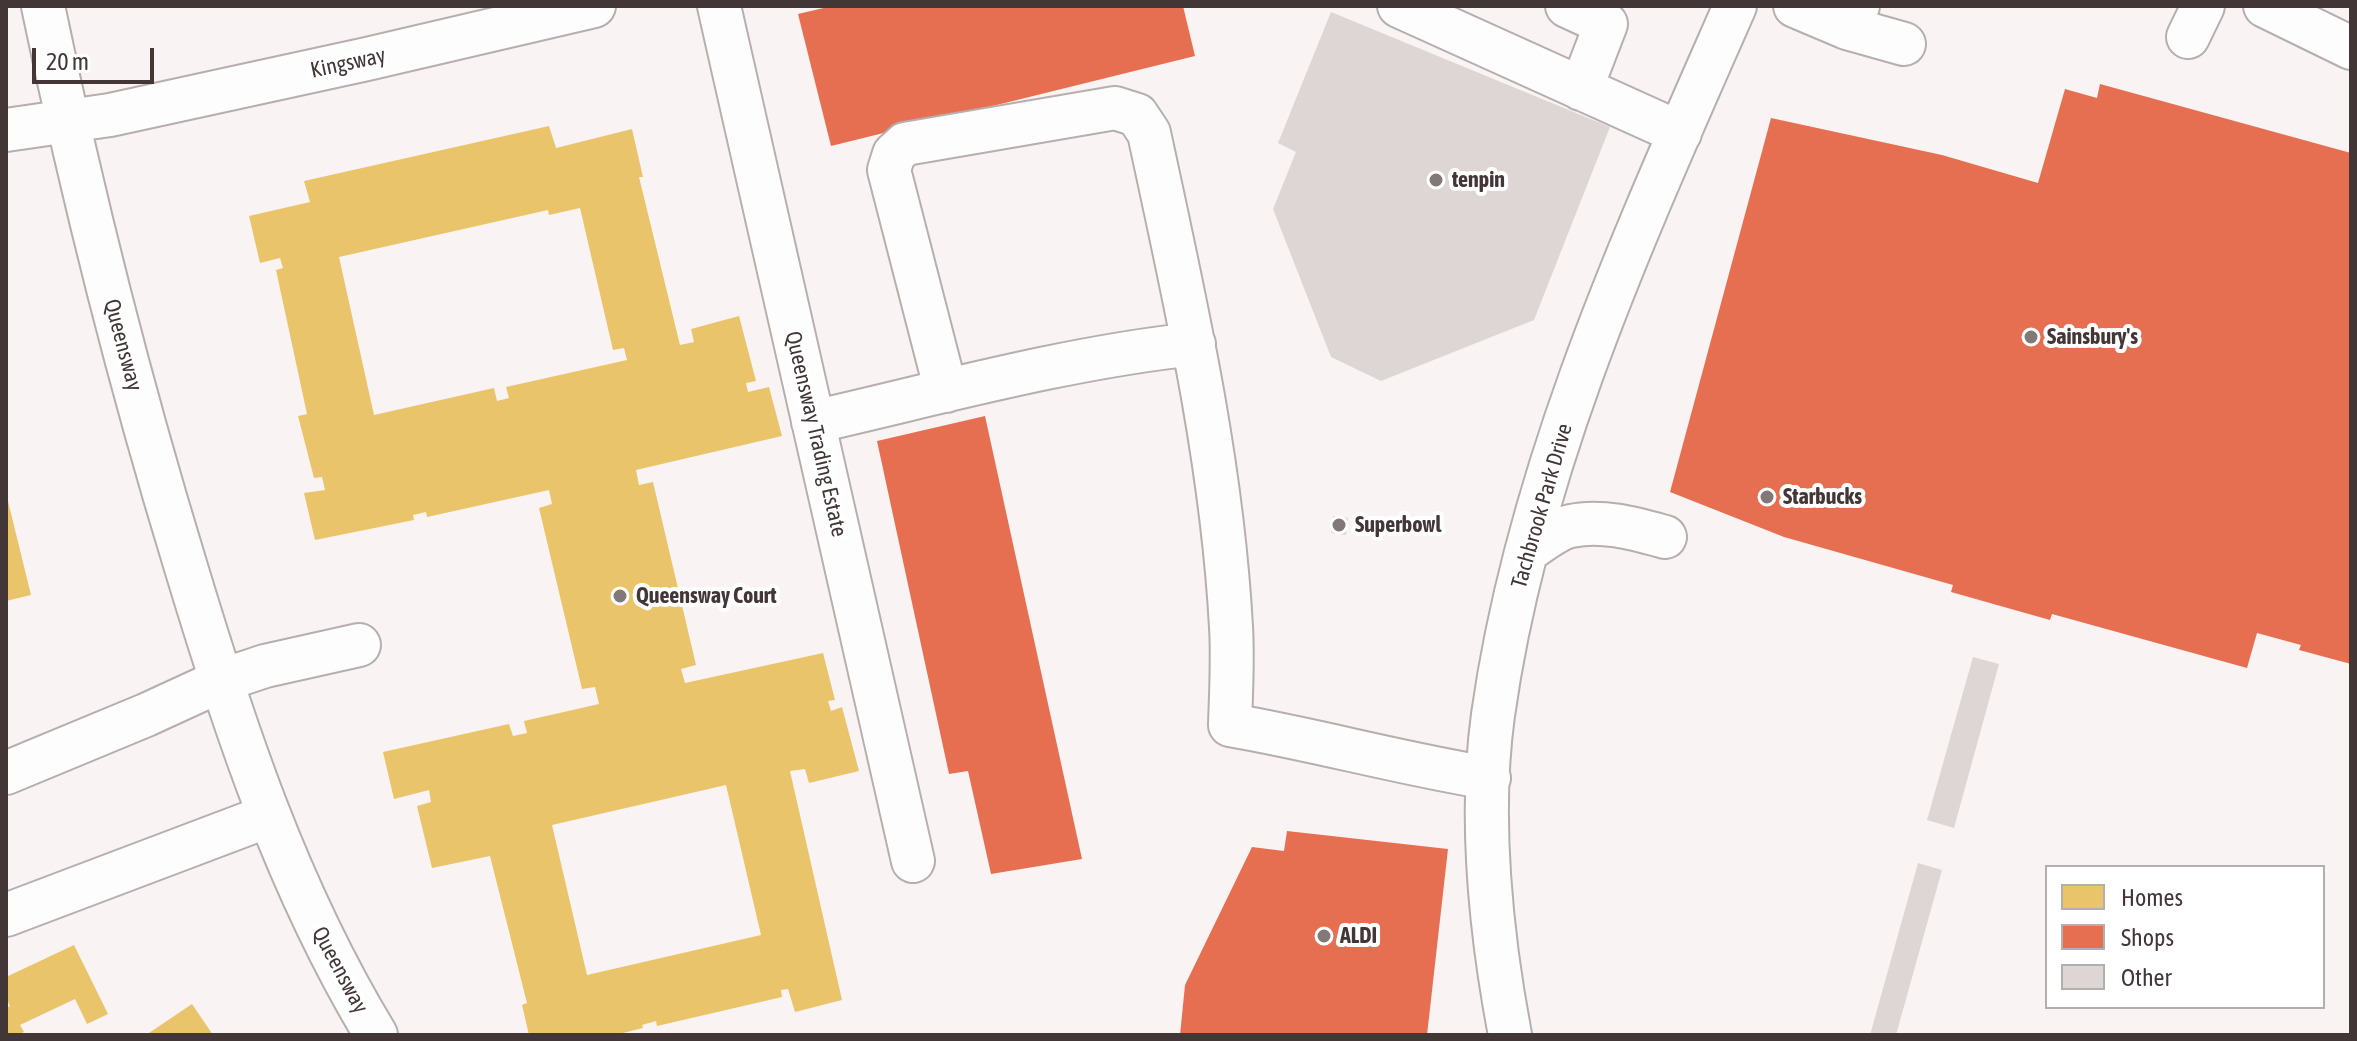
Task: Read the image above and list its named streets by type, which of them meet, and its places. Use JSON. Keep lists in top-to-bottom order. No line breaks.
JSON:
{"streets":{"street":["Kingsway","Queensway","Queensway Trading Estate","Tachbrook Park Drive"]},"crossings":[["Kingsway","Queensway"]],"places":["tenpin","Sainsbury's","Starbucks","Superbowl","Queensway Court","ALDI"],"legend":["Homes","Shops","Other"],"scale_bar":"20 m"}
